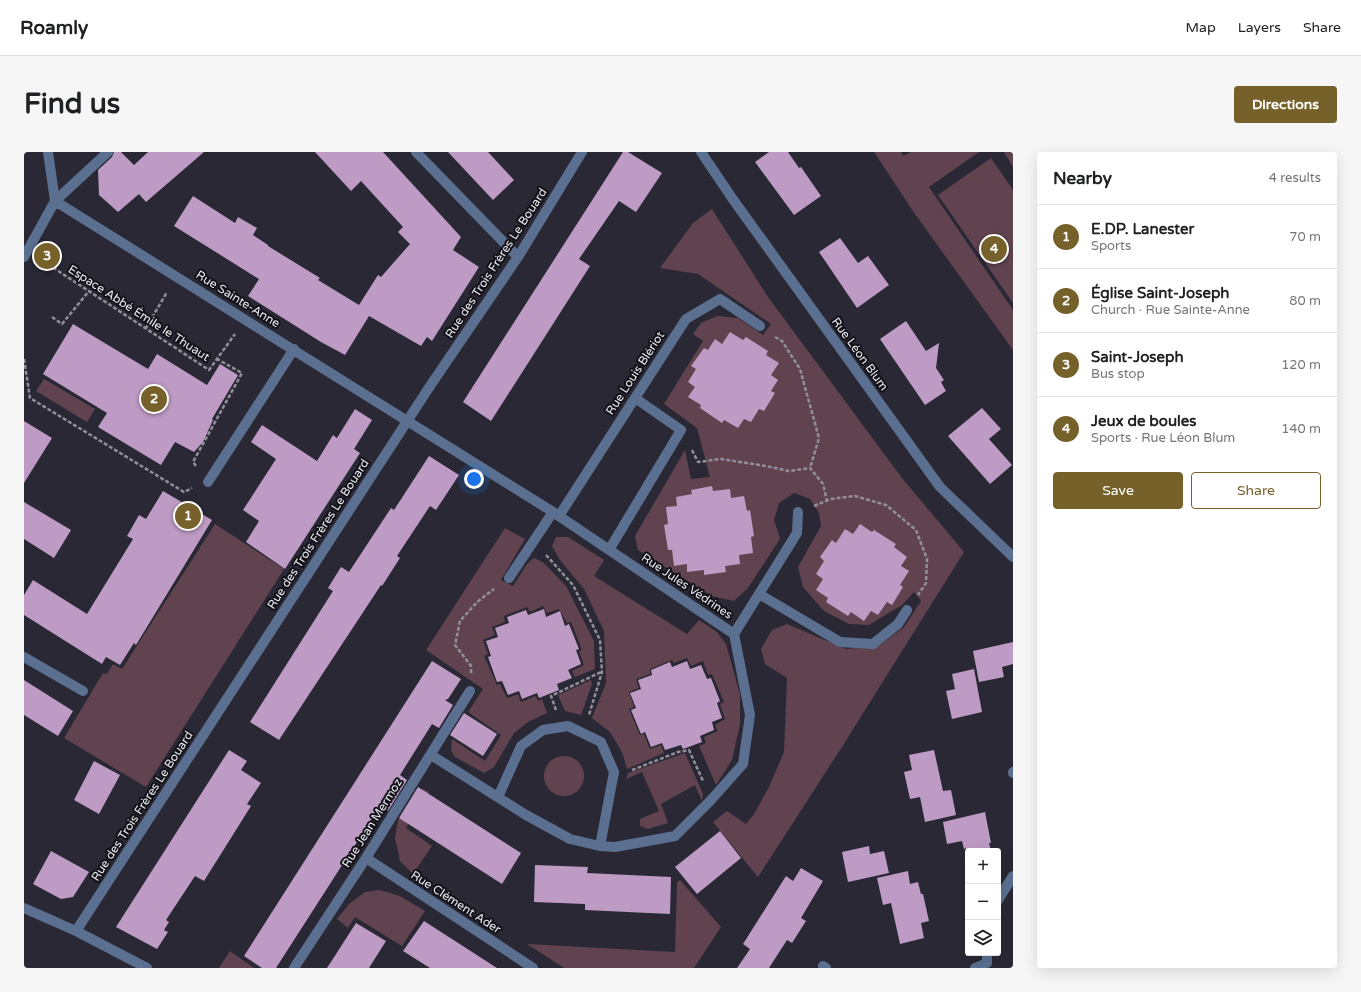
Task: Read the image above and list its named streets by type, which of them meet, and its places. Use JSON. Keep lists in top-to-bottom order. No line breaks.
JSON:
{"streets":{"street":["Rue des Trois Frères Le Bouard","Rue Sainte-Anne","Rue Léon Blum","Rue Louis Blériot","Rue Jules Védrines","Rue Jean Mermoz","Rue Clément Ader"],"path":["Espace Abbé Émile le Thuaut"]},"crossings":[["Rue des Trois Frères Le Bouard","Rue Sainte-Anne"],["Rue des Trois Frères Le Bouard","Rue Jules Védrines"],["Rue Sainte-Anne","Espace Abbé Émile le Thuaut"],["Rue Sainte-Anne","Rue Jules Védrines"],["Rue Louis Blériot","Rue Jules Védrines"],["Rue Jules Védrines","Rue Jean Mermoz"],["Rue Jean Mermoz","Rue Clément Ader"]],"page":{"header":"Roamly","nav":["Map","Layers","Share"],"buttons":["Directions",["Save","Share"]],"title":"Find us","heading":["Nearby","4 results"],"list":[{"mark":"1","name":"E.DP. Lanester","note":"Sports","value":"70 m"},{"mark":"2","name":"Église Saint-Joseph","note":"Church · Rue Sainte-Anne","value":"80 m"},{"mark":"3","name":"Saint-Joseph","note":"Bus stop","value":"120 m"},{"mark":"4","name":"Jeux de boules","note":"Sports · Rue Léon Blum","value":"140 m"}],"pins":["4","3","2","1"],"map_buttons":["+","−"]}}
